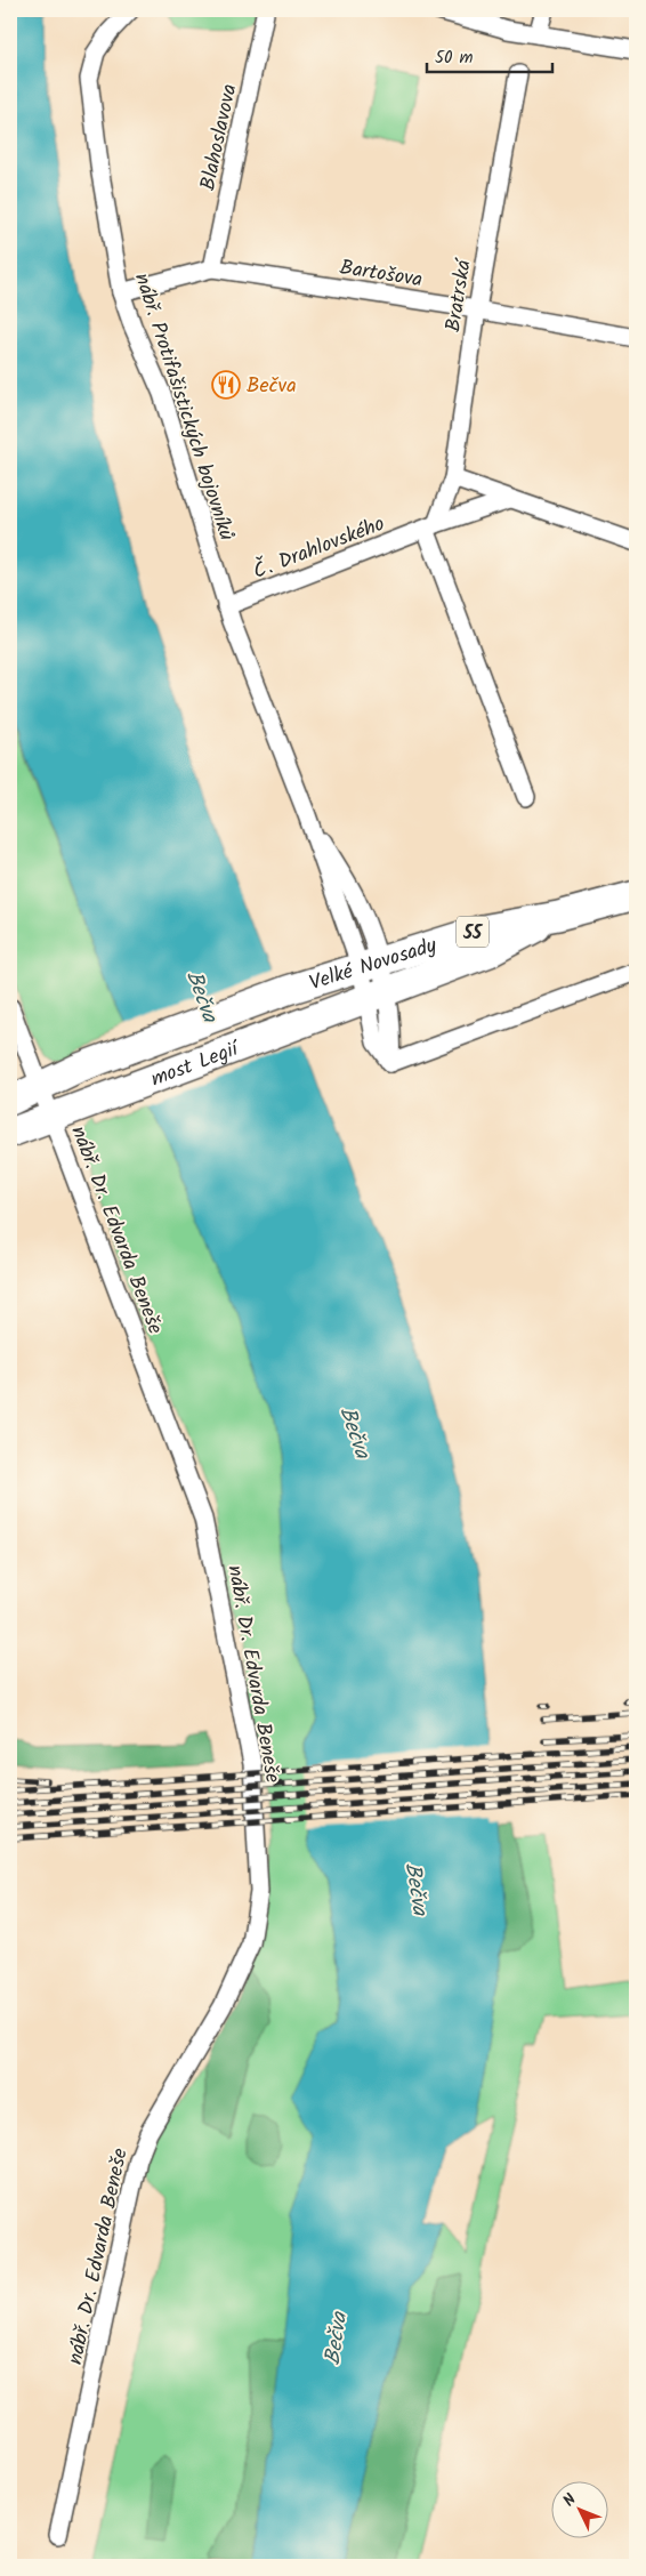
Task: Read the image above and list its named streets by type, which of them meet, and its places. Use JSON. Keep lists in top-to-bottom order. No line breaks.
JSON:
{"streets":{"main road":["55","Velké Novosady","most Legií"],"street":["Blahoslavova","Bartošova","Bratrská","nábř. Protifašistických bojovníků","Č. Drahlovského","nábř. Dr. Edvarda Beneše"]},"crossings":[["Blahoslavova","Bartošova"],["Bartošova","Bratrská"],["Bartošova","nábř. Protifašistických bojovníků"],["Bratrská","Č. Drahlovského"],["nábř. Protifašistických bojovníků","Č. Drahlovského"],["nábř. Protifašistických bojovníků","Velké Novosady"],["55","most Legií"],["55","nábř. Dr. Edvarda Beneše"],["Velké Novosady","most Legií"],["most Legií","nábř. Dr. Edvarda Beneše"]],"water":["Bečva"],"places":{"restaurant":["Bečva"]},"scale_bar":"50 m","north":"top left"}
